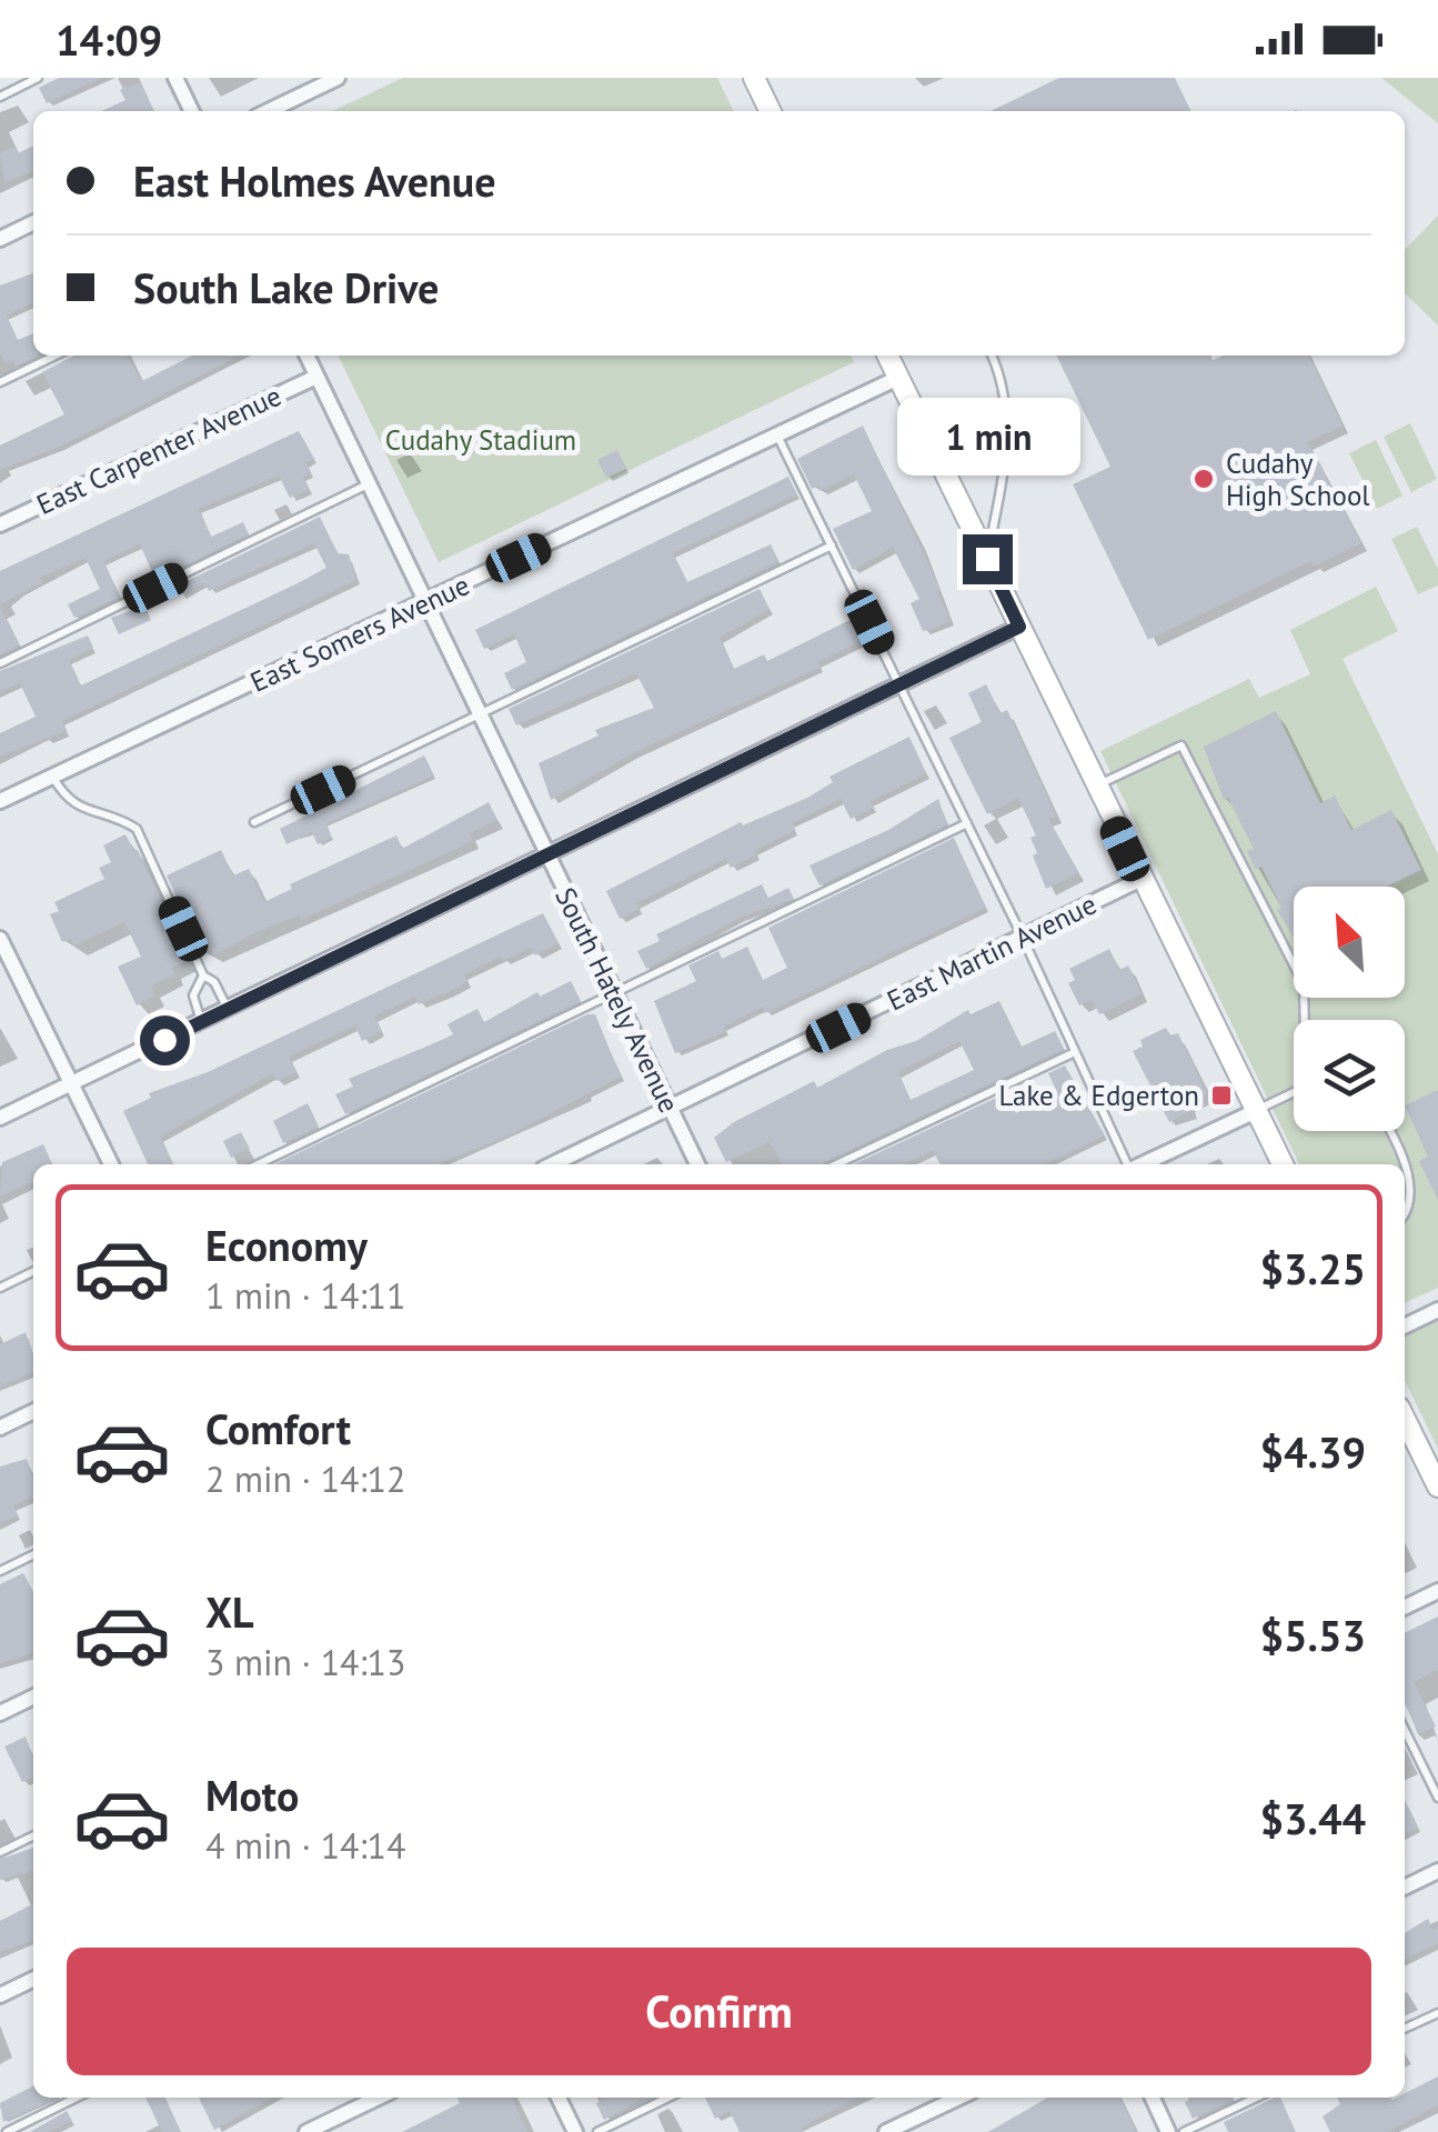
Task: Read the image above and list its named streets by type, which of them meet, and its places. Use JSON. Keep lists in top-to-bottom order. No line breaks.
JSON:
{"streets":{"street":["East Carpenter Avenue","East Somers Avenue","East Martin Avenue","South Hately Avenue"]},"crossings":[["East Carpenter Avenue","South Hately Avenue"],["East Somers Avenue","South Hately Avenue"],["East Martin Avenue","South Hately Avenue"]],"parks":["Cudahy Stadium"],"places":{"other":["Cudahy High School"],"transit":["Lake & Edgerton"]},"north":"top left","page":{"status":"14:09","banner":["East Holmes Avenue","South Lake Drive"],"bubble":"1 min","list":[{"name":"Economy","note":"1 min · 14:11","value":"$3.25"},{"name":"Comfort","note":"2 min · 14:12","value":"$4.39"},{"name":"XL","note":"3 min · 14:13","value":"$5.53"},{"name":"Moto","note":"4 min · 14:14","value":"$3.44"}],"buttons":"Confirm"}}
